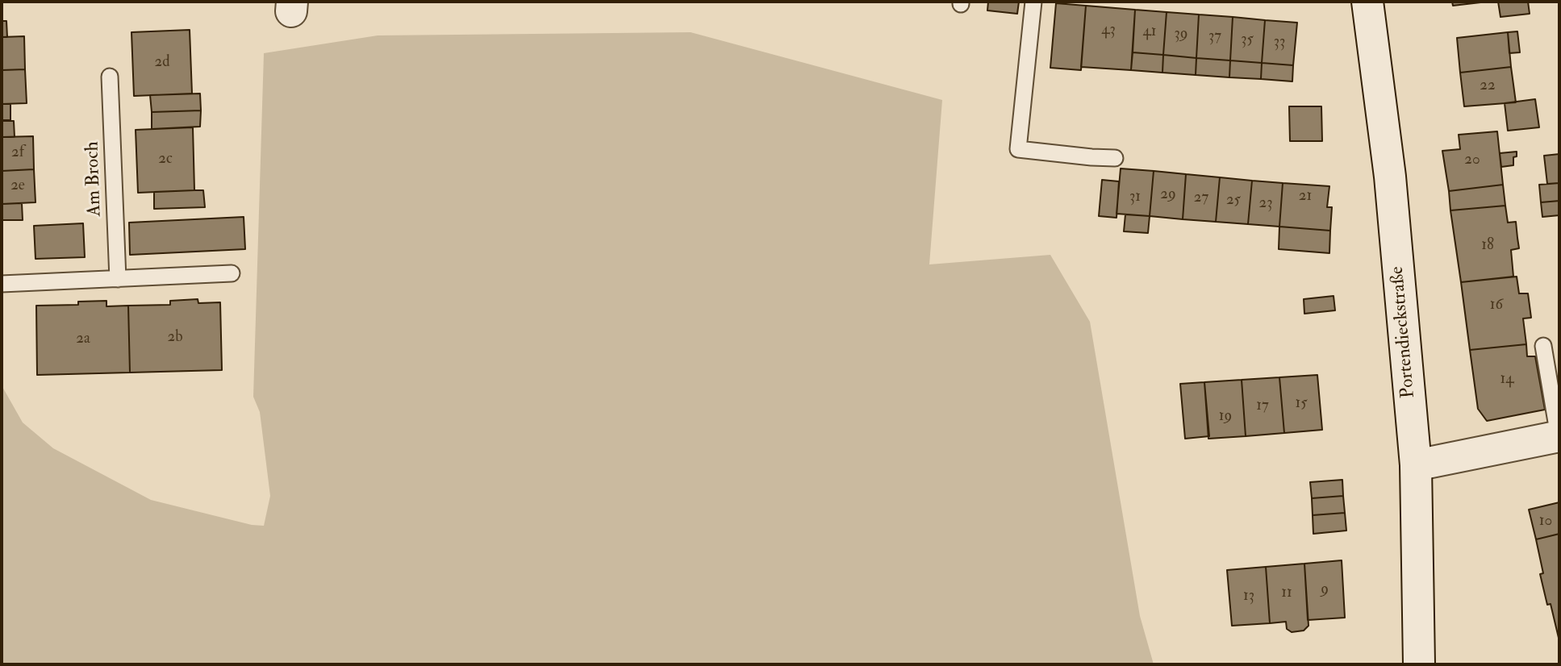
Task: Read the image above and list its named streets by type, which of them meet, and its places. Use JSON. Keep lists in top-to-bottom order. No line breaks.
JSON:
{"streets":{"street":["Portendieckstraße"],"lane":["Am Broch"]},"house_numbers":["43","41","39","37","35","33","2d","22","2f","2c","20","2e","29","21","31","27","25","23","18","16","2b","2a","14","15","17","19","10","9","11","13"]}
